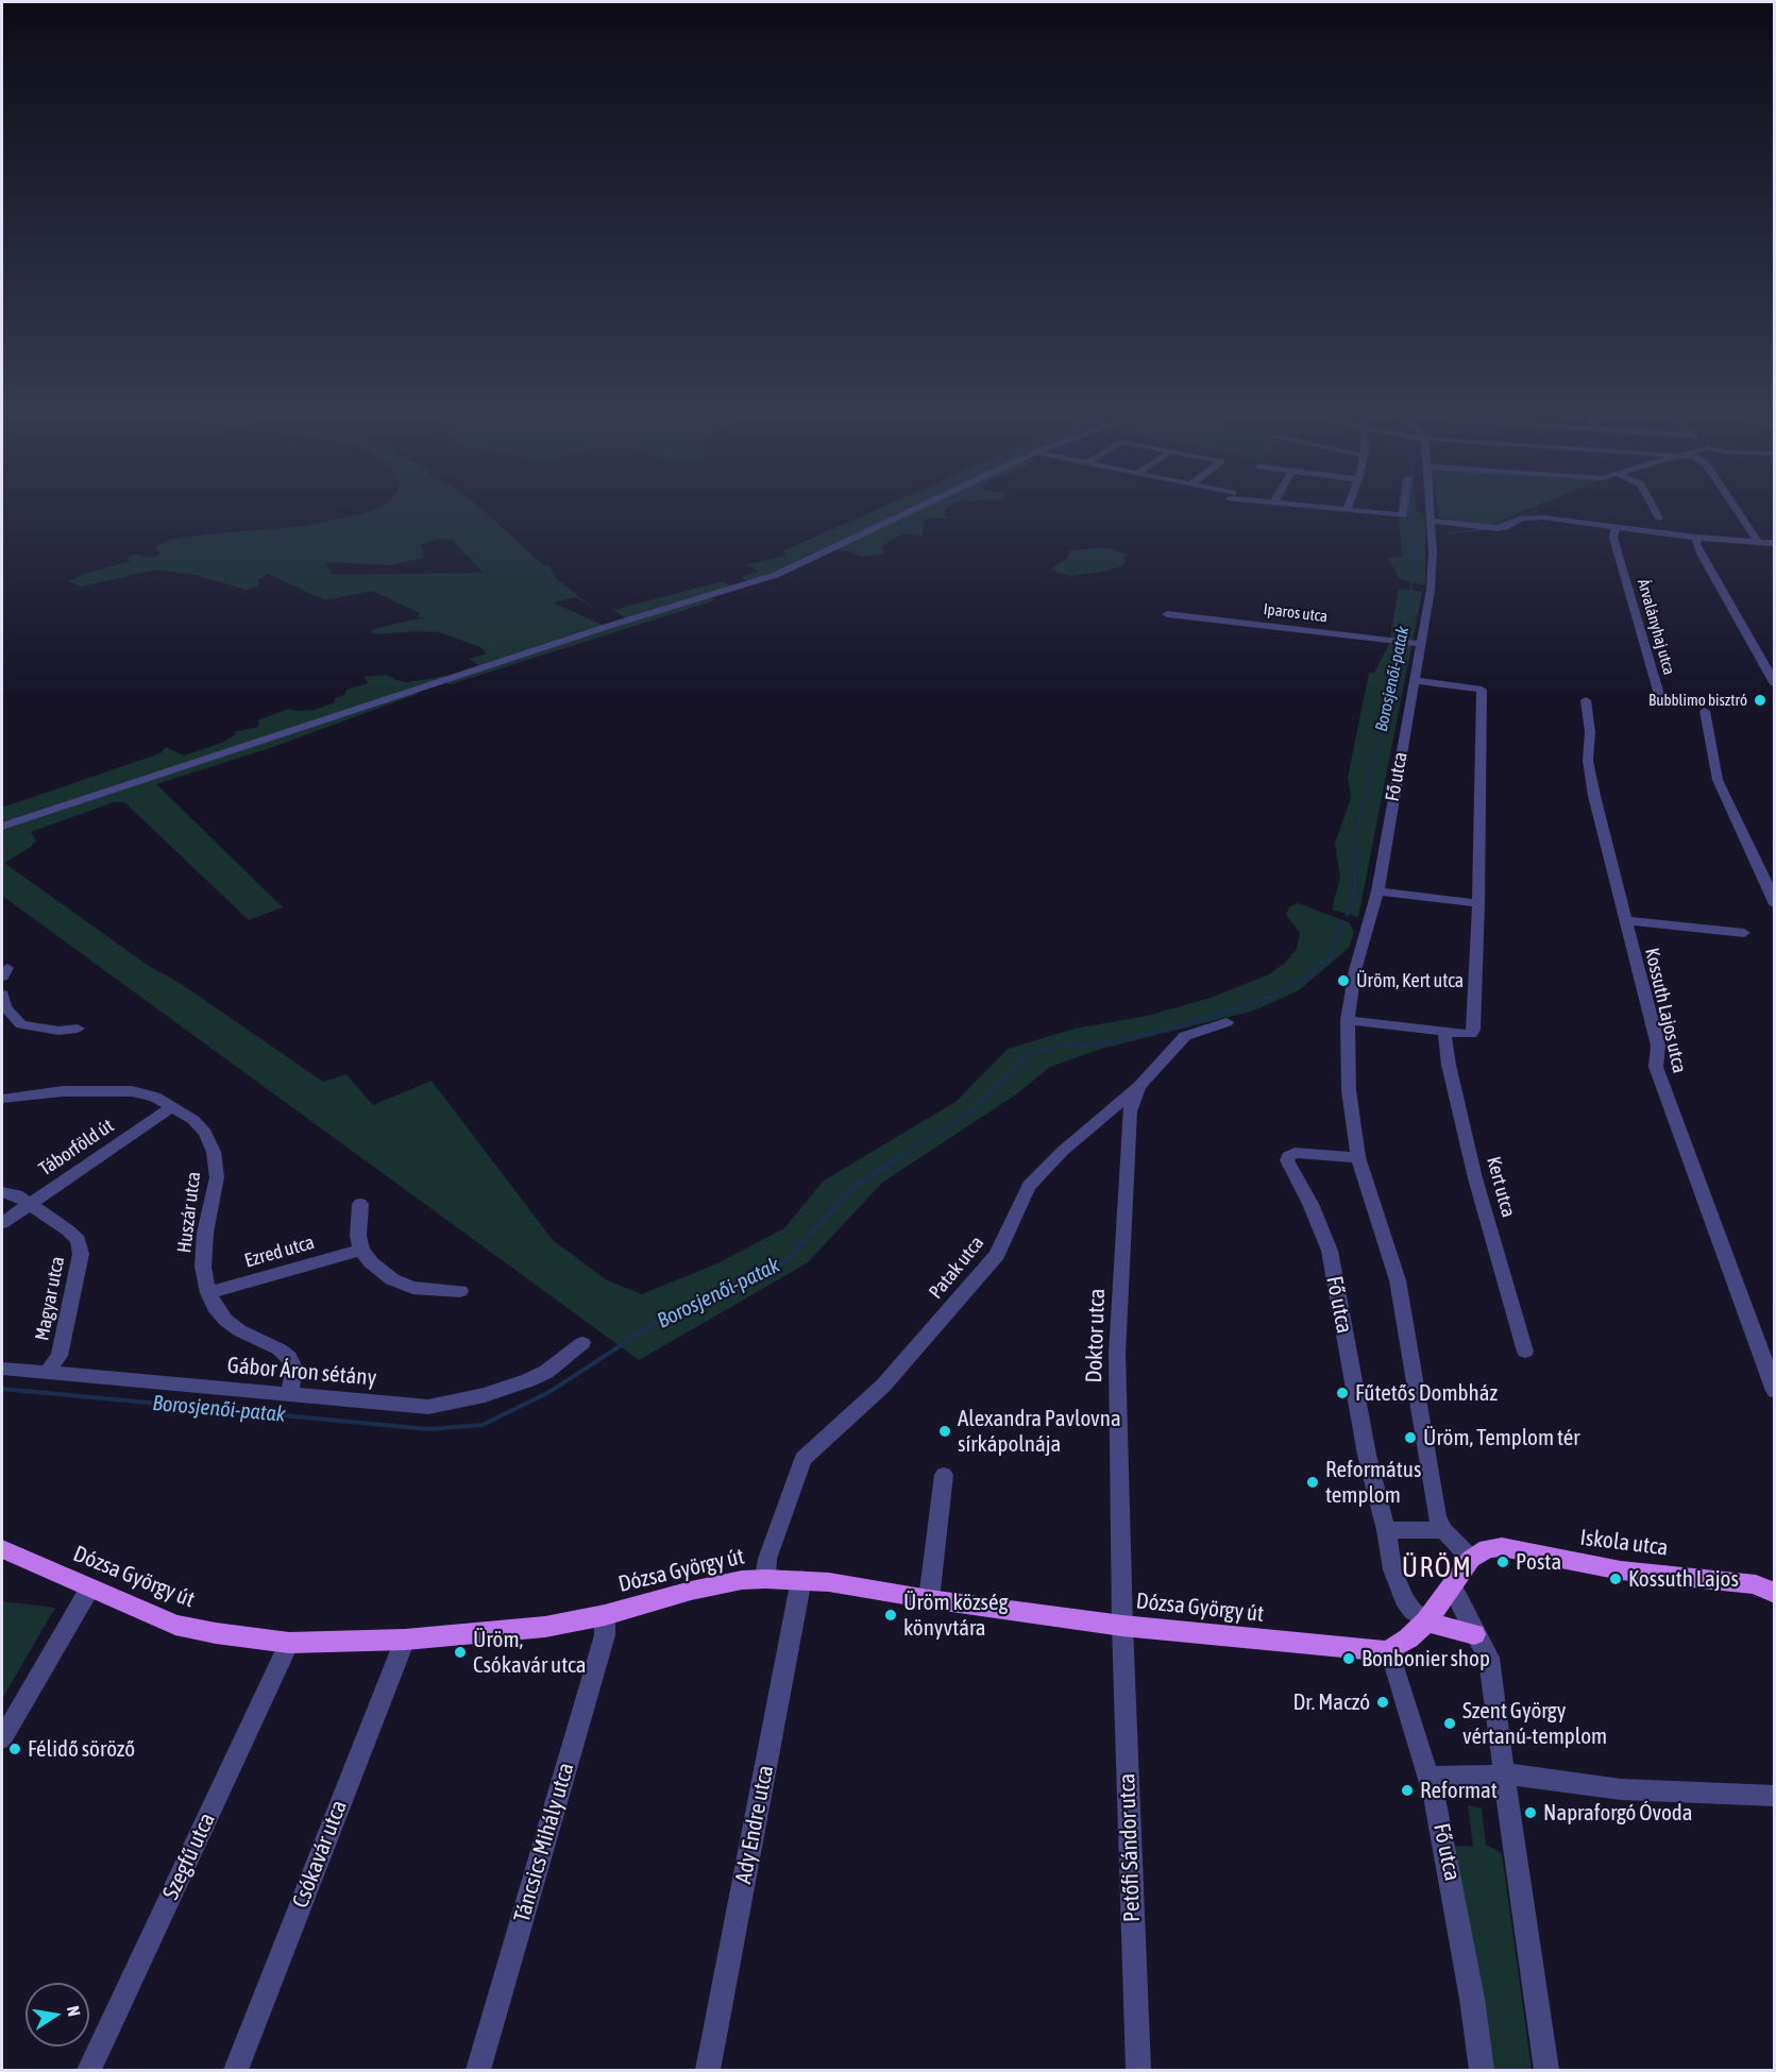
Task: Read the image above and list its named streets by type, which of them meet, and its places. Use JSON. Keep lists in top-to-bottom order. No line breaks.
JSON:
{"streets":{"main road":["Iskola utca","Dózsa György út"],"street":["Iparos utca","Árvalányhaj utca","Fő utca","Kossuth Lajos utca","Táborföld út","Kert utca","Huszár utca","Ezred utca","Patak utca","Magyar utca","Doktor utca","Gábor Áron sétány","Ady Endre utca","Táncsics Mihály utca","Petőfi Sándor utca","Csókavár utca","Szegfű utca"]},"crossings":[["Iparos utca","Fő utca"],["Fő utca","Iskola utca"],["Fő utca","Dózsa György út"],["Táborföld út","Huszár utca"],["Táborföld út","Magyar utca"],["Huszár utca","Ezred utca"],["Huszár utca","Gábor Áron sétány"],["Patak utca","Doktor utca"],["Patak utca","Dózsa György út"],["Magyar utca","Gábor Áron sétány"],["Doktor utca","Dózsa György út"],["Doktor utca","Petőfi Sándor utca"],["Dózsa György út","Ady Endre utca"],["Dózsa György út","Táncsics Mihály utca"],["Dózsa György út","Petőfi Sándor utca"],["Dózsa György út","Csókavár utca"],["Dózsa György út","Szegfű utca"]],"districts":["ÜRÖM"],"water":["Borosjenői-patak"],"places":["Bubblimo bisztró","Üröm, Kert utca","Fűtetős Dombház","Alexandra Pavlovna sírkápolnája","Üröm, Templom tér","Református templom","Posta","Kossuth Lajos","Üröm község könyvtára","Üröm, Csókavár utca","Bonbonier shop","Dr. Maczó","Szent György vértanú-templom","Félidő söröző","Reformat","Napraforgó Óvoda"],"north":"right"}
